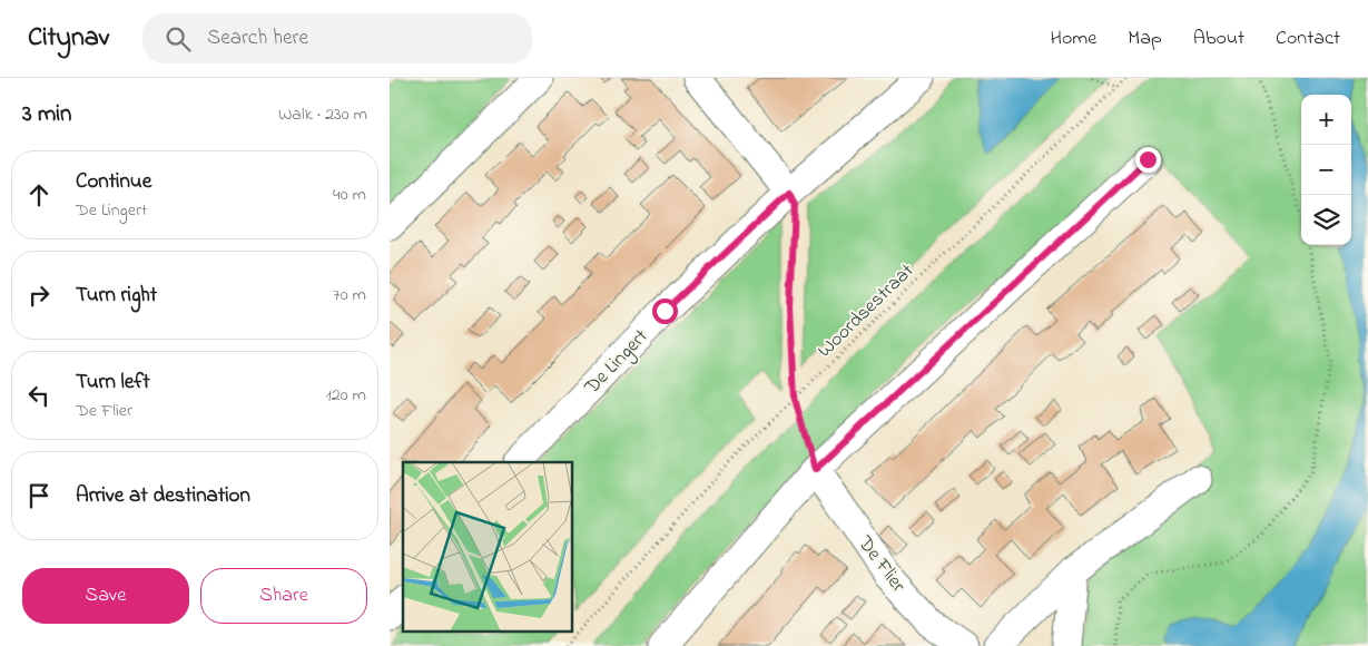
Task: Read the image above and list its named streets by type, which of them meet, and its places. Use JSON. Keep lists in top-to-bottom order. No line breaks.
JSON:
{"streets":{"street":["De Lingert","De Flier"],"path":["Woordsestraat"]},"page":{"header":"Citynav","search":"Search here","nav":["Home","Map","About","Contact"],"heading":["3 min","Walk · 230 m"],"map_buttons":["+","−"],"list":[["Continue","De Lingert","40 m"],["Turn right","70 m"],["Turn left","De Flier","120 m"],"Arrive at destination"],"buttons":["Save","Share"]}}
